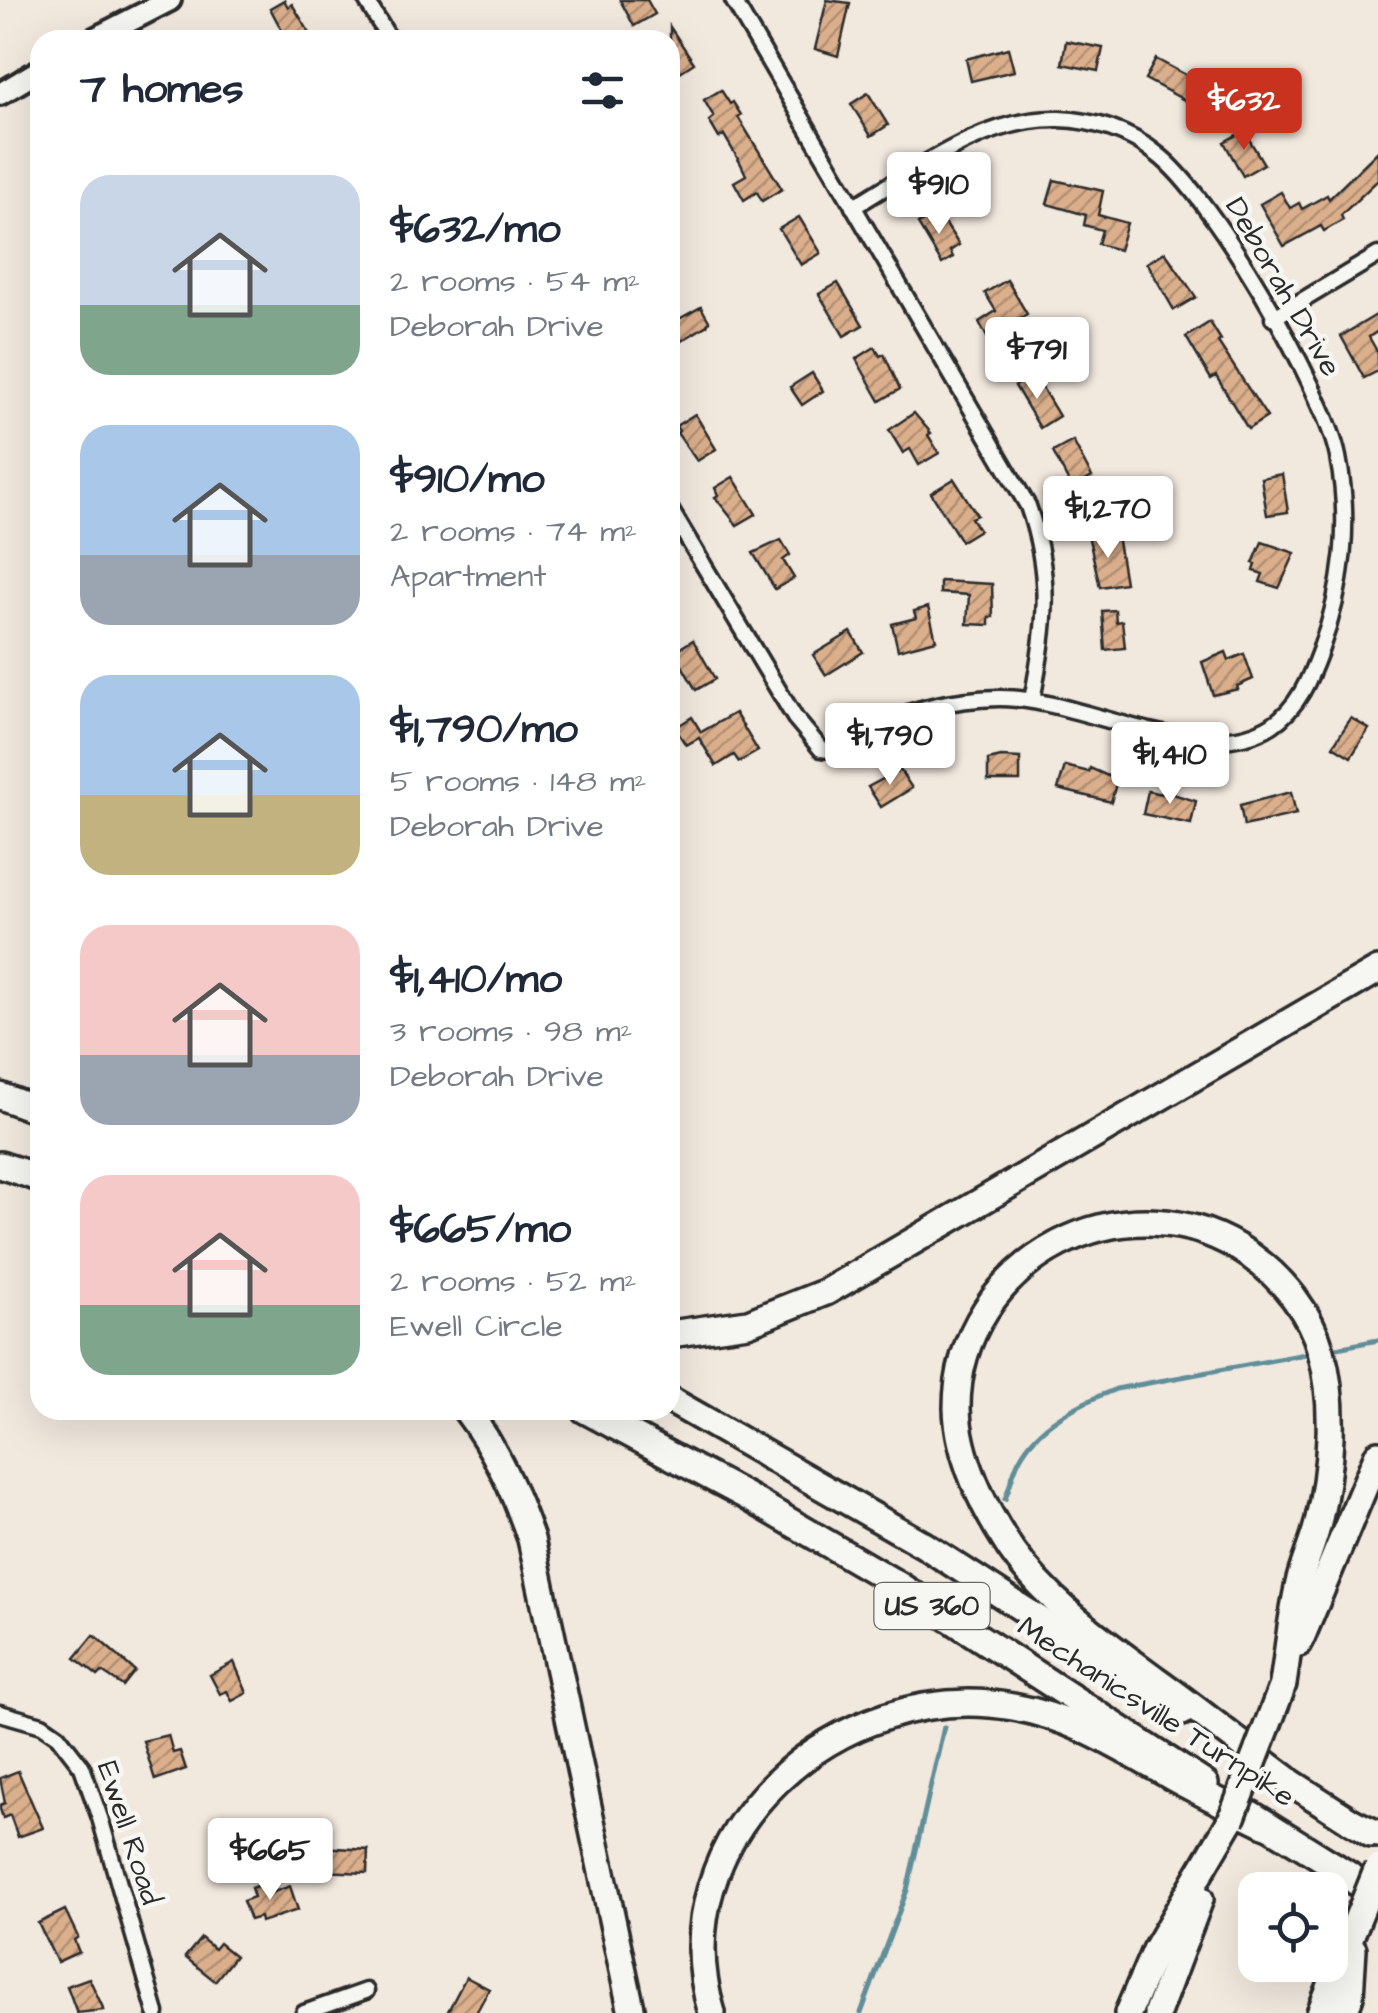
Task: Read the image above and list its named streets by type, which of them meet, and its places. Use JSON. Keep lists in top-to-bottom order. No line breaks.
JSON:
{"streets":{"highway":["US 360","Mechanicsville Turnpike"],"street":["Deborah Drive","Ewell Road"]},"page":{"heading":"7 homes","price":["$632","$910","$791","$1,270","$1,790","$1,410","$665"],"list":[{"name":"$632/mo","note":"2 rooms · 54 m² · Deborah Drive"},{"name":"$910/mo","note":"2 rooms · 74 m² · Apartment"},{"name":"$1,790/mo","note":"5 rooms · 148 m² · Deborah Drive"},{"name":"$1,410/mo","note":"3 rooms · 98 m² · Deborah Drive"},{"name":"$665/mo","note":"2 rooms · 52 m² · Ewell Circle"}]}}
